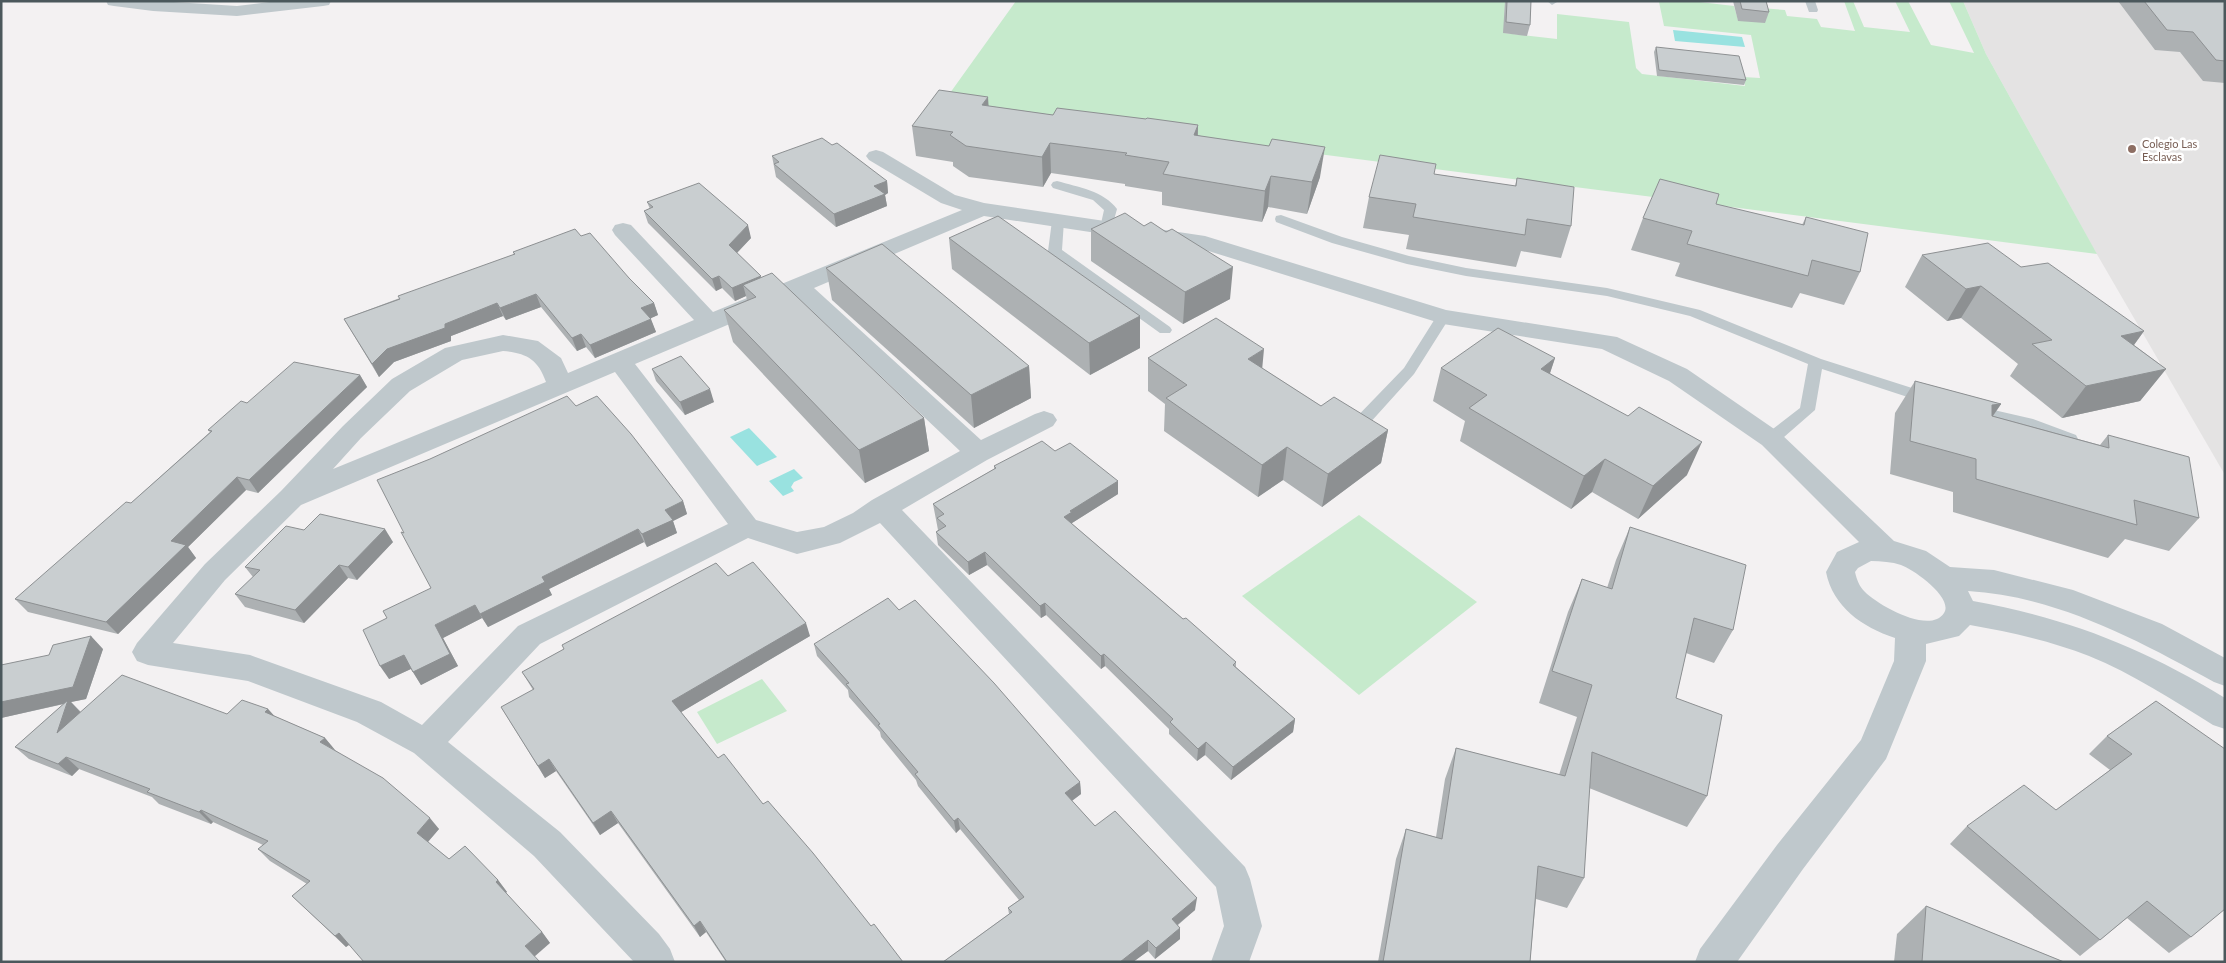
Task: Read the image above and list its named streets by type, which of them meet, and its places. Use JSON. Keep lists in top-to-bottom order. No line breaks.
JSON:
{"places":["Colegio Las Esclavas"]}
